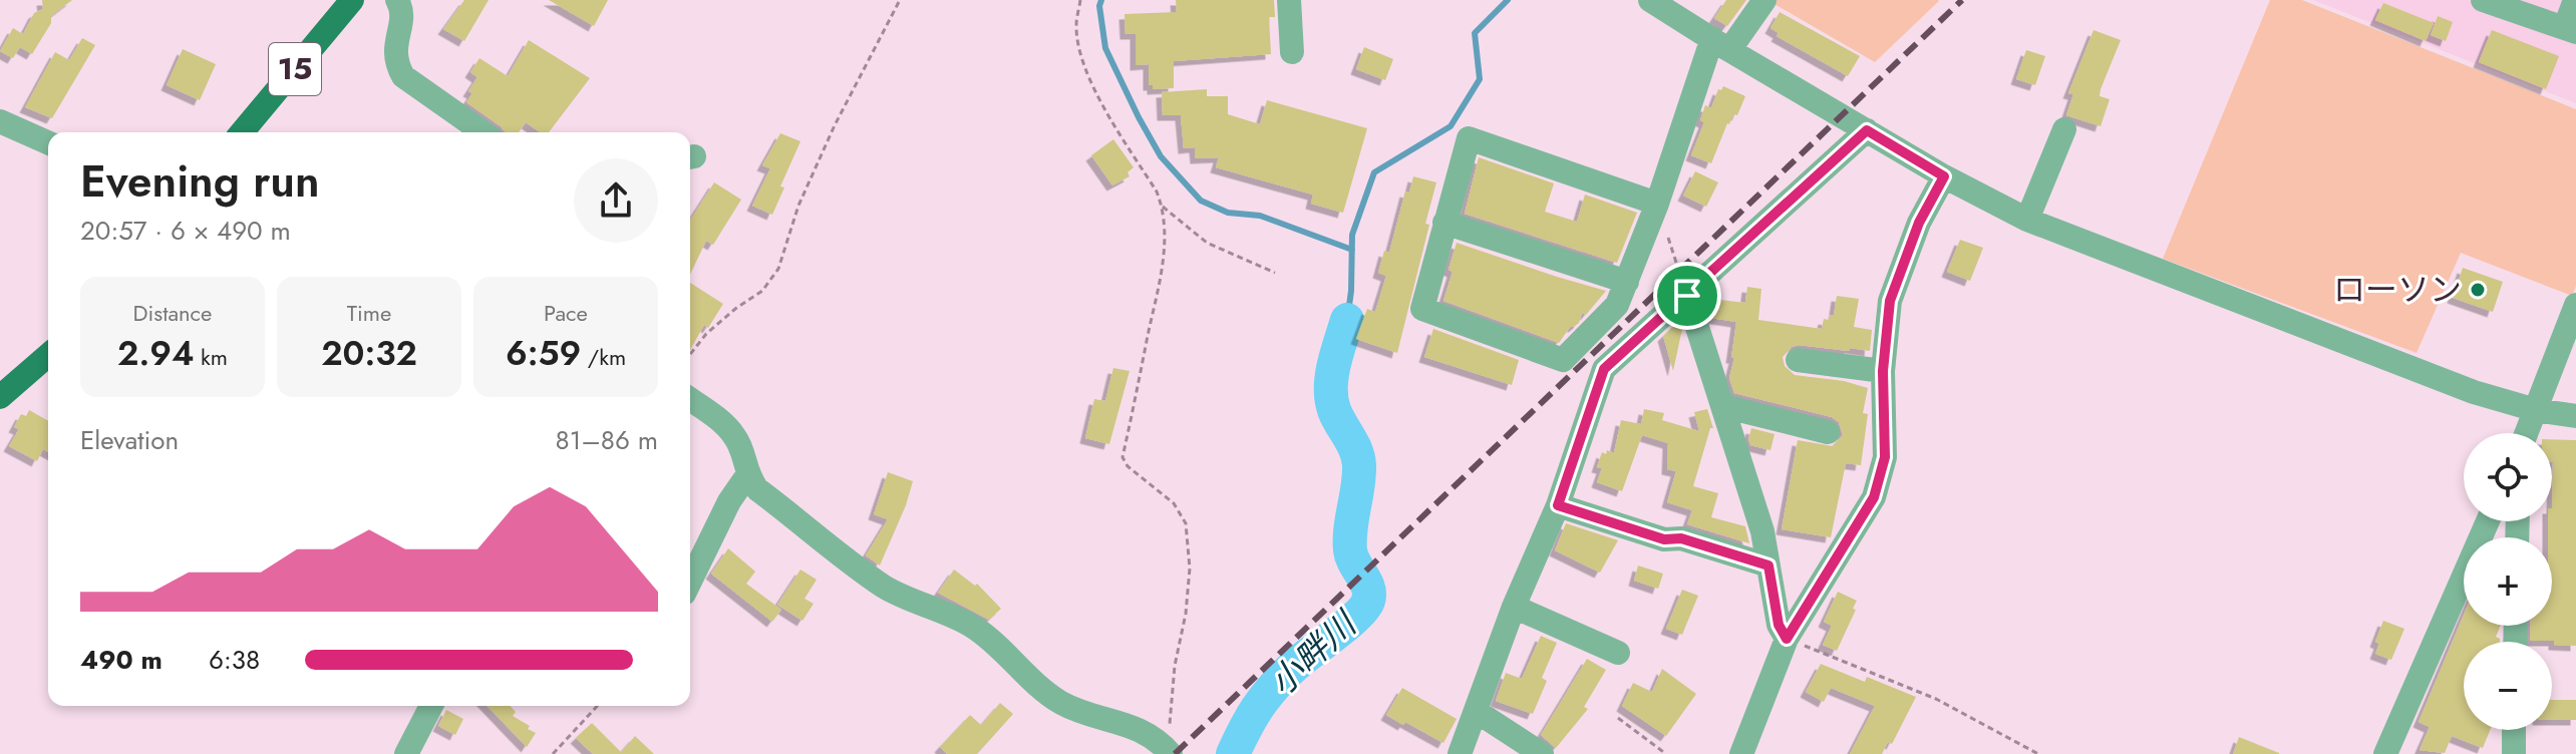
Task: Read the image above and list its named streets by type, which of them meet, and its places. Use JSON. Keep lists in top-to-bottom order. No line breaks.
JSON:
{"streets":{"main road":["15"]},"water":["小畔川"],"places":["ローソン"],"page":{"heading":["Evening run","20:57 · 6 × 490 m"],"stats":[["Distance","2.94 km"],["Time","20:32"],["Pace","6:59 /km"]],"chart":["Elevation","81–86 m"],"map_buttons":["+","−"],"list":[{"name":"490 m","note":"6:38"}]}}
